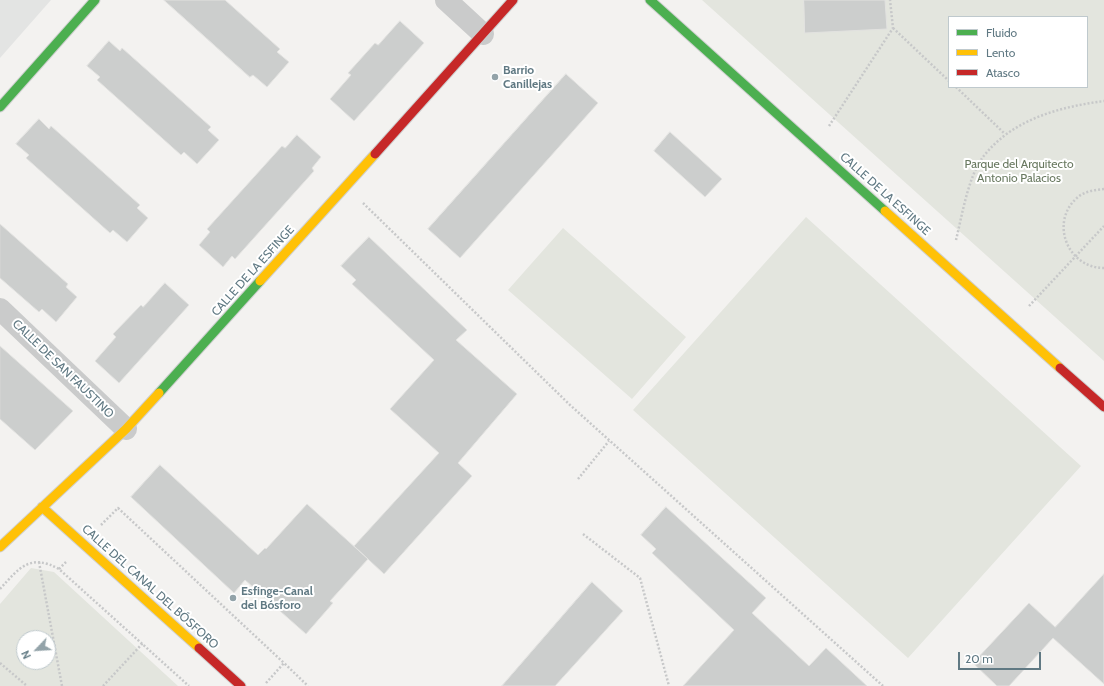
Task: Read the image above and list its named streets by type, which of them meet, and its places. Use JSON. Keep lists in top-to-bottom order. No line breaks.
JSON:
{"streets":{"street":["CALLE DE LA ESFINGE","CALLE DE SAN FAUSTINO","CALLE DEL CANAL DEL BÓSFORO"]},"crossings":[["CALLE DE LA ESFINGE","CALLE DE SAN FAUSTINO"],["CALLE DE LA ESFINGE","CALLE DEL CANAL DEL BÓSFORO"]],"parks":["Parque del Arquitecto Antonio Palacios"],"places":["Barrio Canillejas","Esfinge-Canal del Bósforo"],"legend":["Fluido","Lento","Atasco"],"scale_bar":"20 m","north":"bottom left"}
